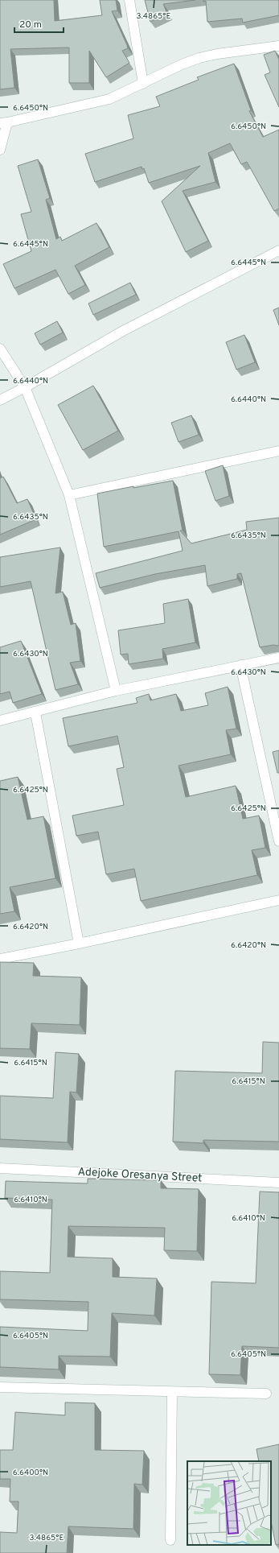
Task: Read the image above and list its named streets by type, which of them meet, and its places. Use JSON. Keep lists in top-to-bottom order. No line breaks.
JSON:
{"streets":{"street":["Adejoke Oresanya Street"]},"scale_bar":"20 m","coordinates":["3.4865°E","6.6450°N","6.6445°N","6.6440°N","6.6435°N","6.6430°N","6.6425°N","6.6420°N","6.6415°N","6.6410°N","6.6405°N","6.6400°N"]}
